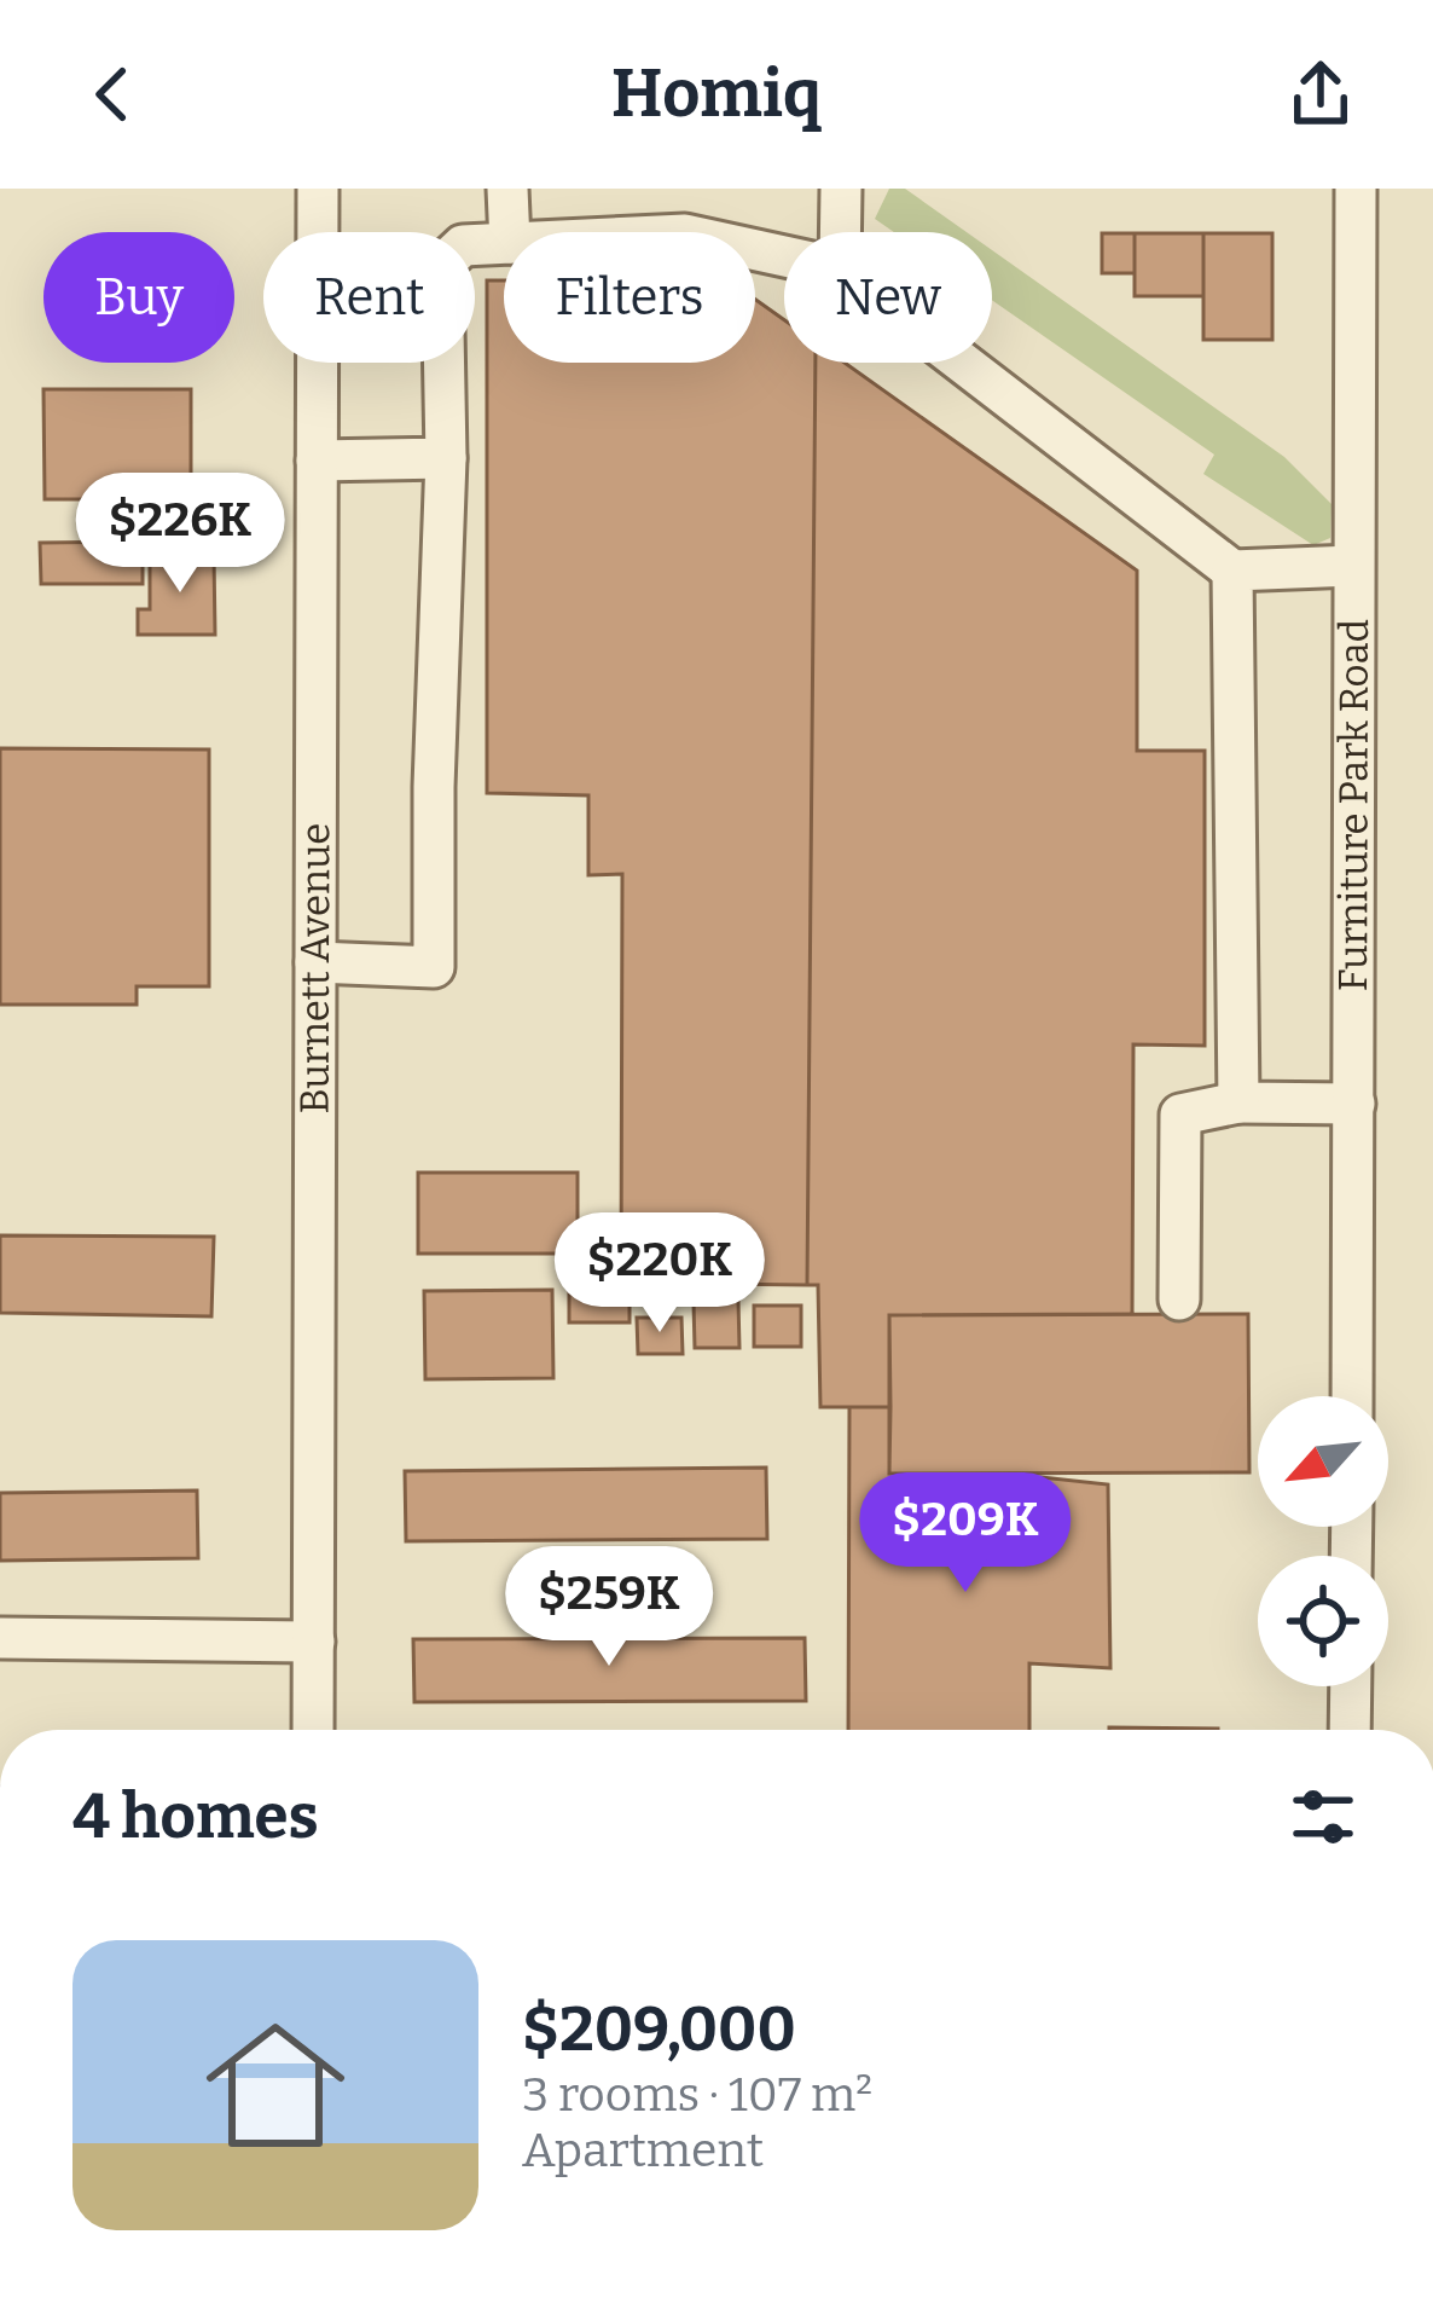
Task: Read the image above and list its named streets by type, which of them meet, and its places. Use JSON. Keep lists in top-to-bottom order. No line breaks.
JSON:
{"streets":{"street":["Furniture Park Road","Burnett Avenue"]},"north":"bottom left","page":{"header":"Homiq","chip":["Buy","Rent","Filters","New"],"price":["$226K","$220K","$209K","$259K"],"heading":"4 homes","list":[{"name":"$209,000","note":"3 rooms · 107 m² · Apartment"}]}}
